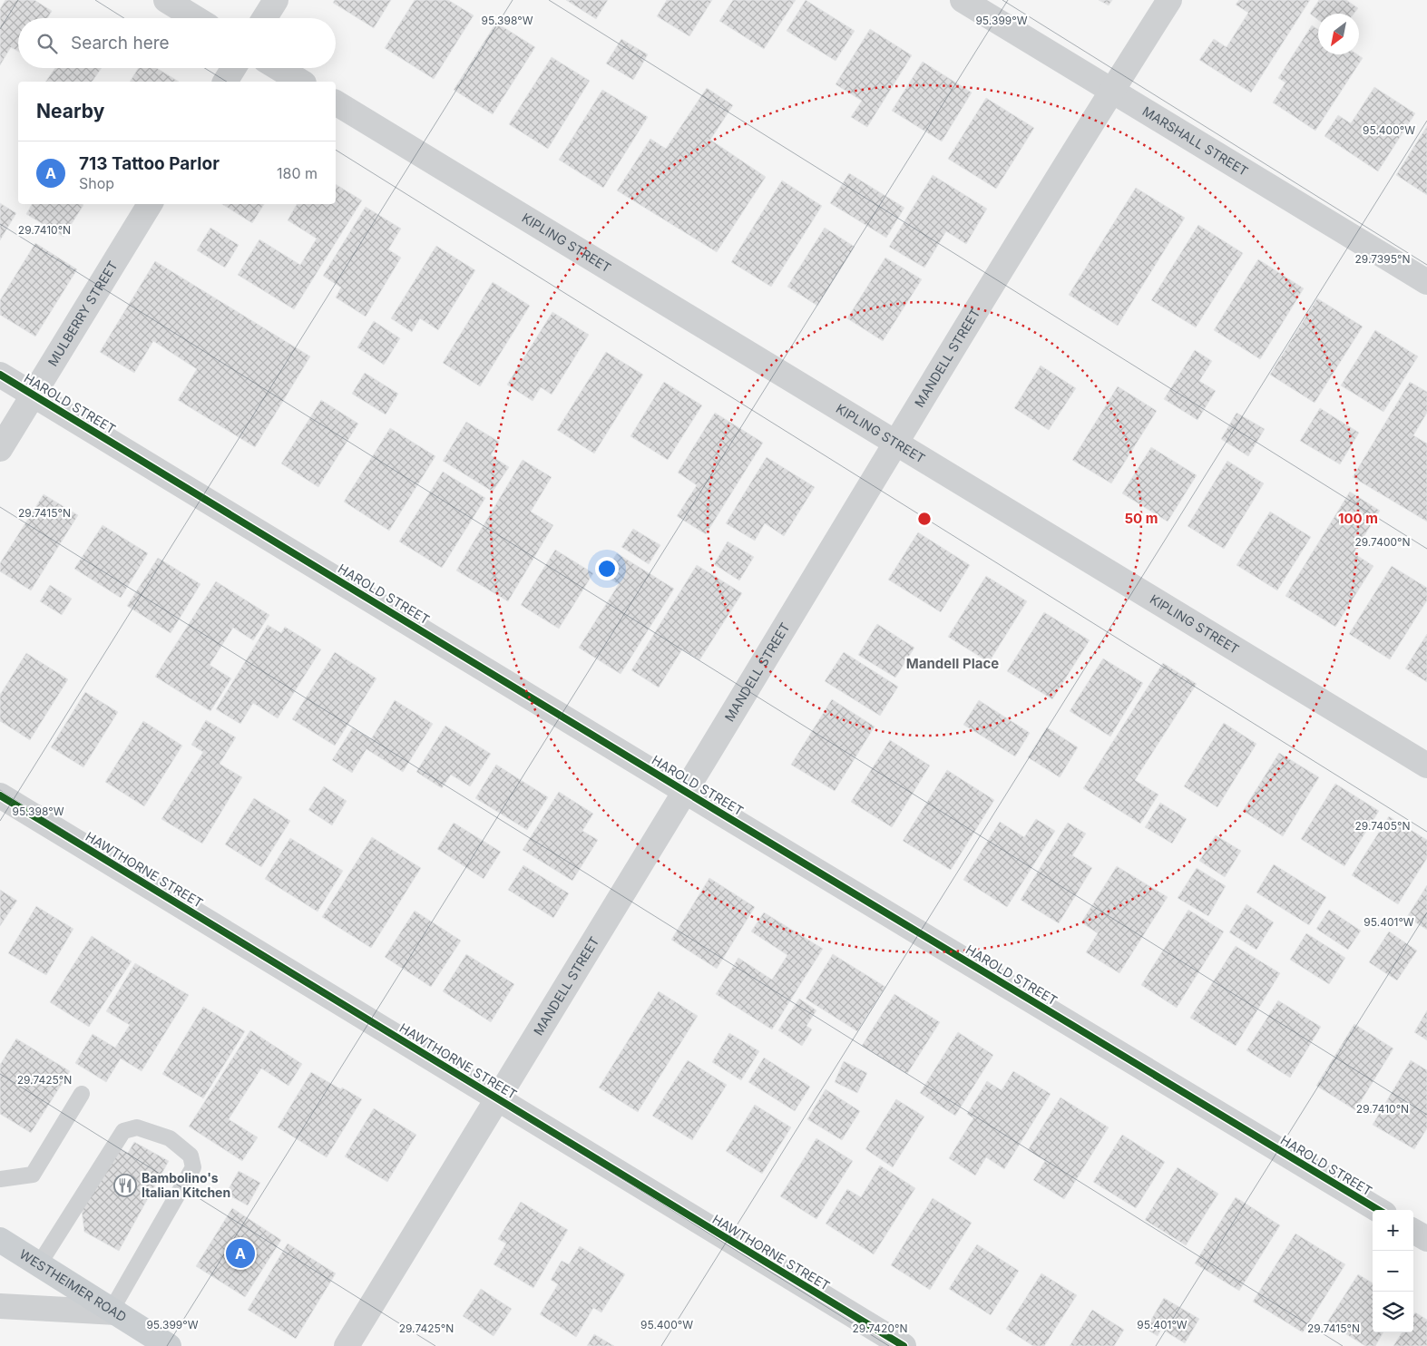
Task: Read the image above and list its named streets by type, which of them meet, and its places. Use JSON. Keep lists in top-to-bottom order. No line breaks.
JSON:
{"streets":{"main road":["WESTHEIMER ROAD"],"street":["MARSHALL STREET","KIPLING STREET","MULBERRY STREET","MANDELL STREET","HAROLD STREET","HAWTHORNE STREET"]},"crossings":[["MARSHALL STREET","MANDELL STREET"],["KIPLING STREET","MANDELL STREET"],["MULBERRY STREET","HAROLD STREET"],["MANDELL STREET","HAROLD STREET"],["MANDELL STREET","HAWTHORNE STREET"]],"districts":["Mandell Place"],"places":{"restaurant":["Bambolino's Italian Kitchen"]},"north":"bottom left","page":{"search":"Search here","heading":"Nearby","list":[{"mark":"A","name":"713 Tattoo Parlor","note":"Shop","value":"180 m"}],"map_buttons":["+","−"],"pins":"A"},"coordinates":["95.398°W","95.399°W","95.400°W","29.7410°N","29.7395°N","29.7415°N","29.7400°N","29.7405°N","95.401°W","29.7425°N","29.7420°N"],"rings":["50 m","100 m"]}
